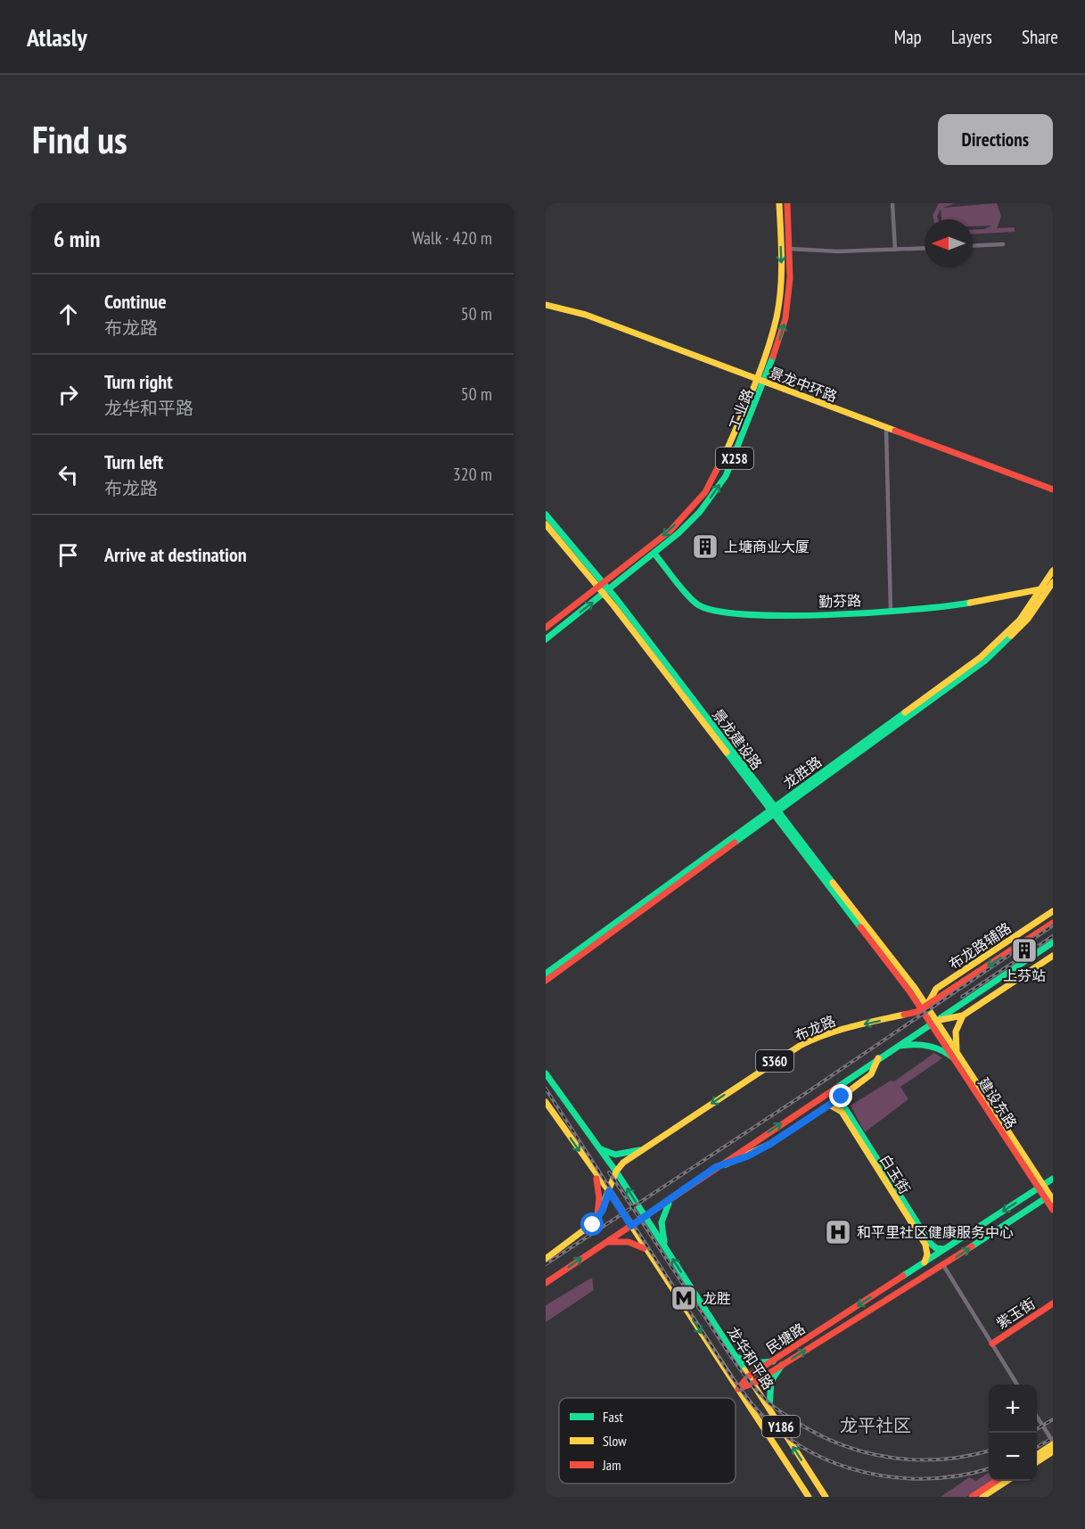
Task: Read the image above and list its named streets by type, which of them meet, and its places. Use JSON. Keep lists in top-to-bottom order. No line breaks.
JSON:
{"streets":{"main road":["景龙中环路","工业路","X258","勤芬路","景龙建设路","龙胜路","布龙路辅路","布龙路","S360","建设东路","白玉街","紫玉街","民塘路","龙华和平路","Y186"]},"crossings":[["景龙中环路","工业路"],["工业路","勤芬路"],["工业路","景龙建设路"],["勤芬路","龙胜路"],["景龙建设路","龙胜路"],["景龙建设路","布龙路辅路"],["景龙建设路","布龙路"],["景龙建设路","建设东路"],["布龙路辅路","布龙路"],["布龙路辅路","建设东路"],["布龙路","建设东路"],["布龙路","龙华和平路"],["建设东路","民塘路"],["白玉街","民塘路"],["民塘路","龙华和平路"]],"districts":["龙平社区"],"places":{"building":["上塘商业大厦","上芬站"],"hospital":["和平里社区健康服务中心"],"metro station":["龙胜"]},"legend":["Fast","Slow","Jam"],"north":"left","page":{"header":"Atlasly","nav":["Map","Layers","Share"],"buttons":"Directions","title":"Find us","heading":["6 min","Walk · 420 m"],"list":[["Continue","布龙路","50 m"],["Turn right","龙华和平路","50 m"],["Turn left","布龙路","320 m"],"Arrive at destination"],"map_buttons":["+","−"]}}
